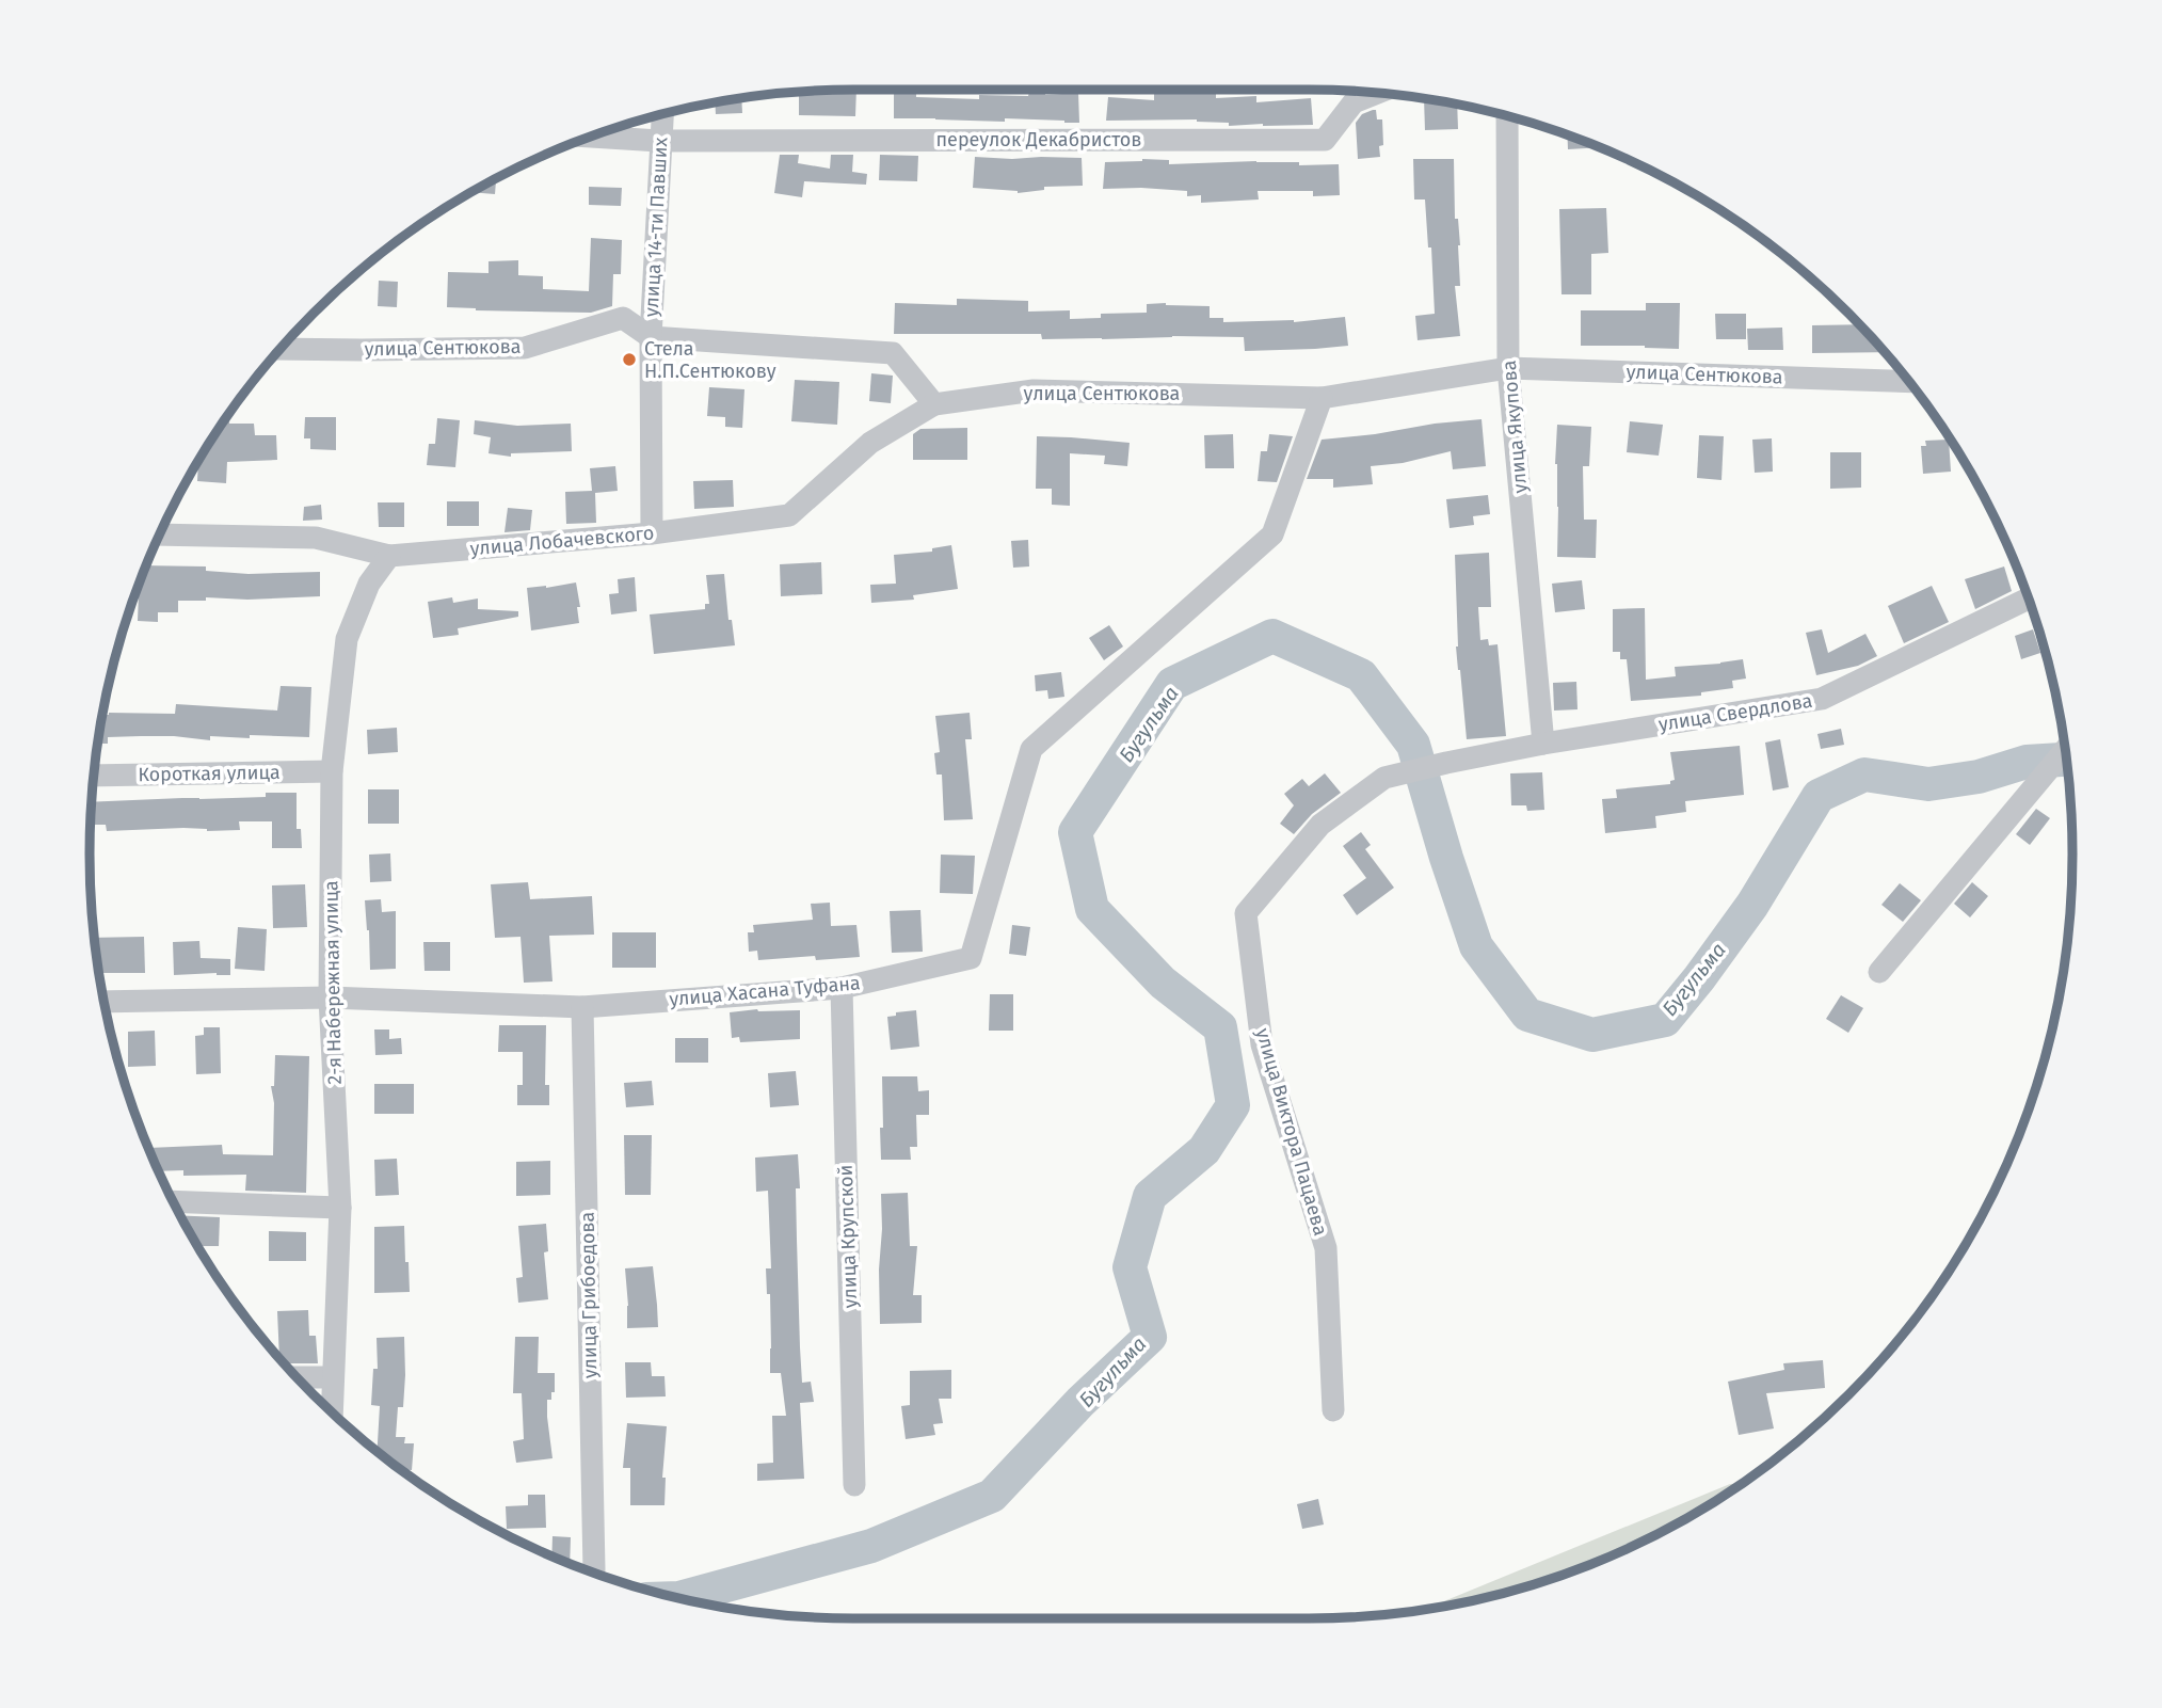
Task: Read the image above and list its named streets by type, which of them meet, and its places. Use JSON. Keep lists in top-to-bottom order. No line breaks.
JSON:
{"streets":{"street":["переулок Декабристов","улица 14-ти Павших","улица Сентюкова","улица Якупова","улица Лобачевского","улица Свердлова","Короткая улица","2-я Набережная улица","улица Хасана Туфана","улица Виктора Пацаева","улица Крупской","улица Грибоедова"]},"crossings":[["переулок Декабристов","улица 14-ти Павших"],["улица 14-ти Павших","улица Сентюкова"],["улица 14-ти Павших","улица Лобачевского"],["улица Сентюкова","улица Якупова"],["улица Сентюкова","улица Лобачевского"],["улица Сентюкова","улица Хасана Туфана"],["улица Якупова","улица Свердлова"],["улица Лобачевского","2-я Набережная улица"],["улица Свердлова","улица Виктора Пацаева"],["Короткая улица","2-я Набережная улица"],["2-я Набережная улица","улица Хасана Туфана"],["улица Хасана Туфана","улица Крупской"],["улица Хасана Туфана","улица Грибоедова"]],"water":["Бугульма"],"places":["Стела Н.П.Сентюкову"]}
